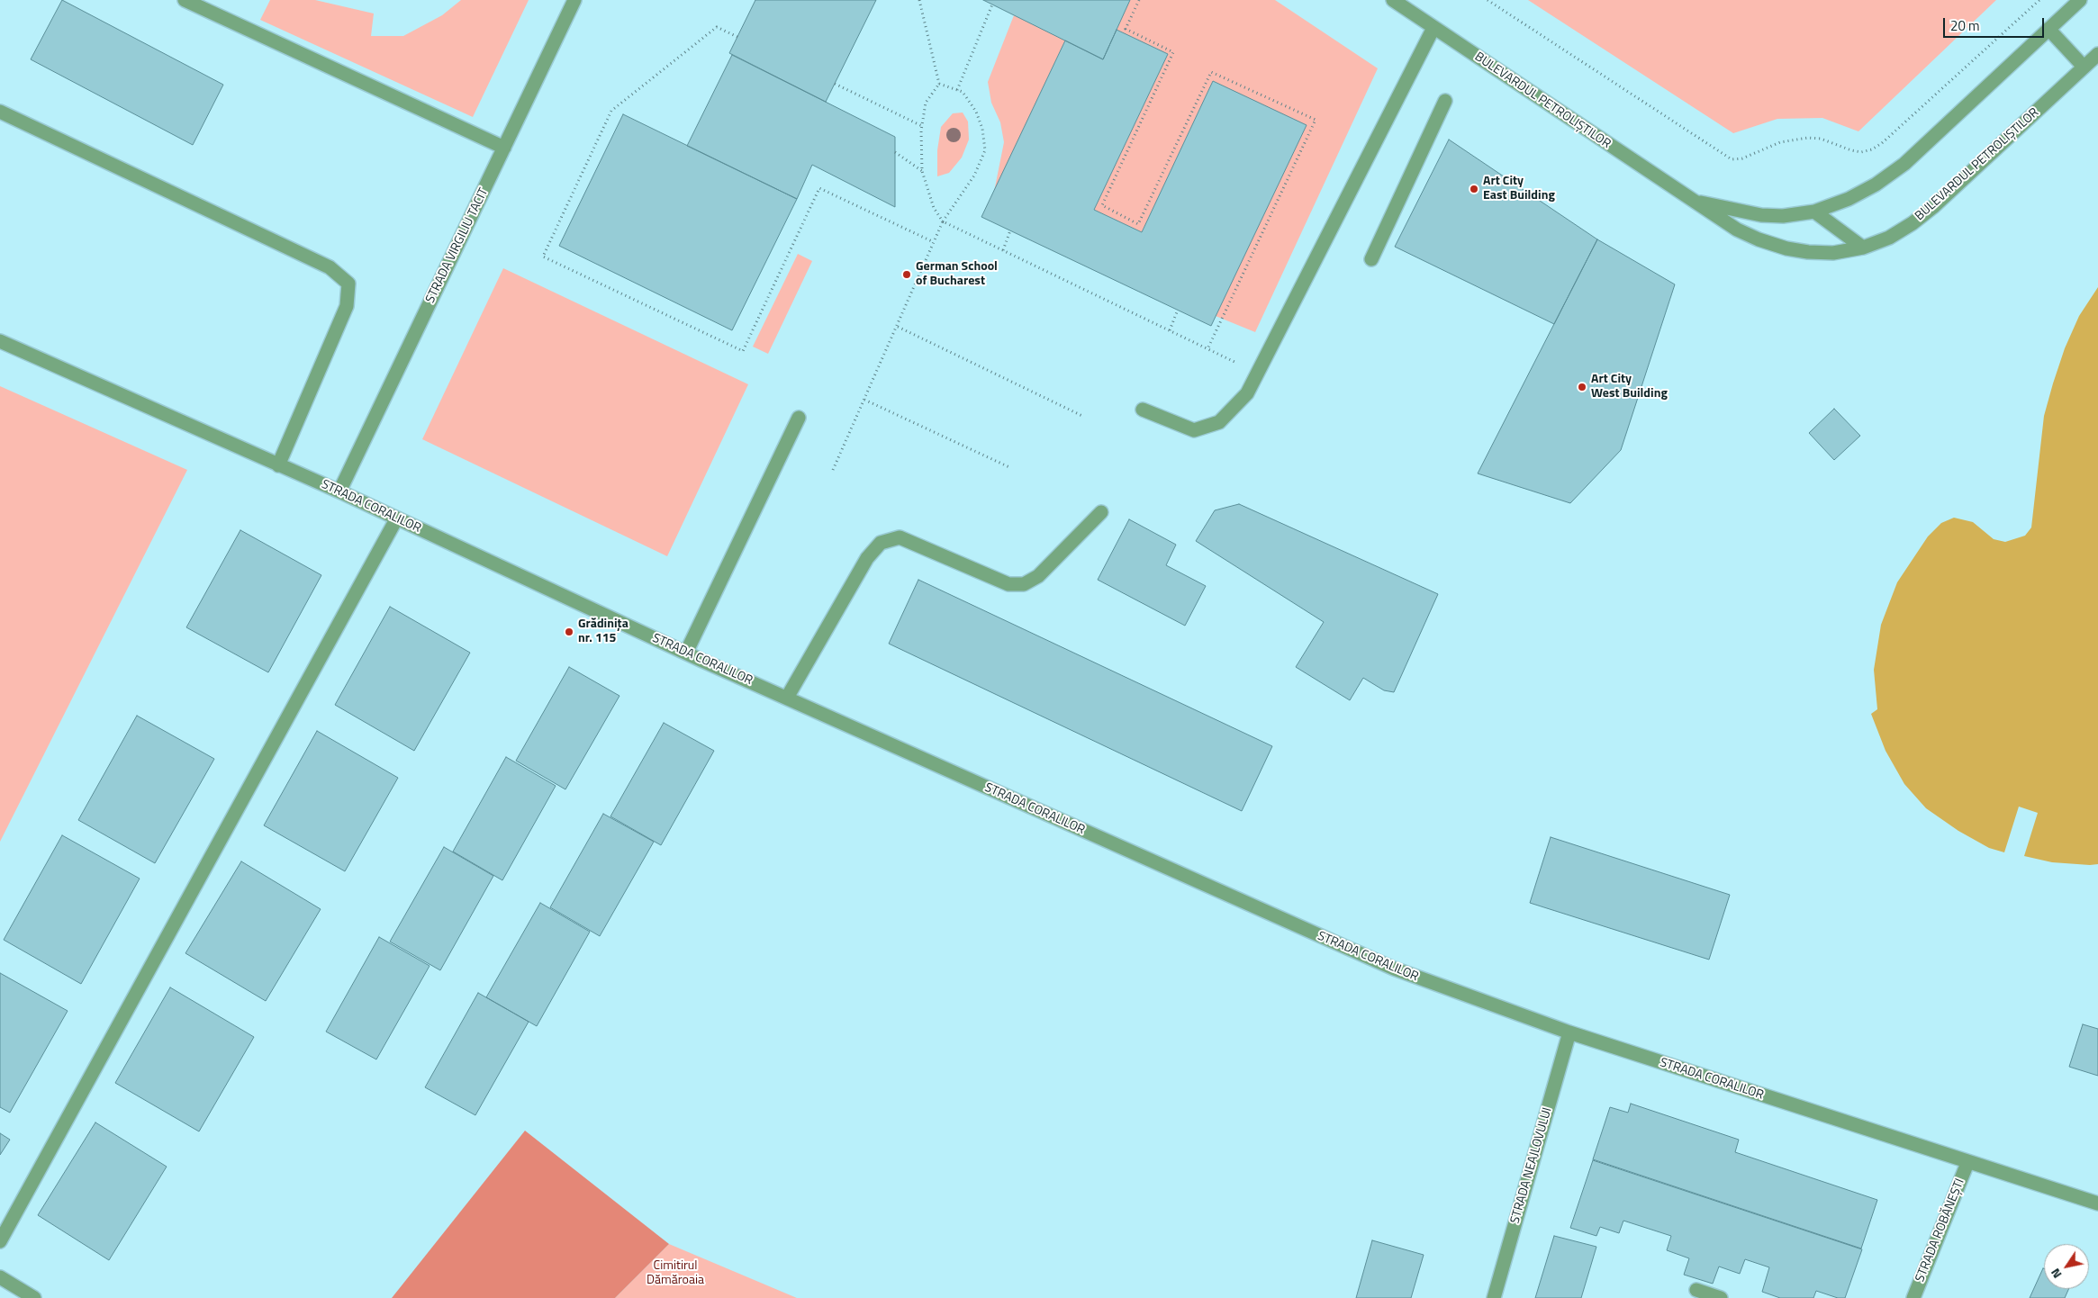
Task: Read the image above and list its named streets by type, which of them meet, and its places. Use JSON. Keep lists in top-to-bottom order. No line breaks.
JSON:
{"streets":{"street":["BULEVARDUL PETROLIȘTILOR","STRADA VIRGILIU TACIT","STRADA CORALILOR","STRADA NEAJLOVULUI","STRADA ROBĂNEȘTI"]},"crossings":[["STRADA VIRGILIU TACIT","STRADA CORALILOR"],["STRADA CORALILOR","STRADA NEAJLOVULUI"],["STRADA CORALILOR","STRADA ROBĂNEȘTI"]],"parks":["Cimitirul Dămăroaia"],"places":["Art City East Building","German School of Bucharest","Art City West Building","Grădinița nr. 115"],"scale_bar":"20 m","north":"bottom left"}
